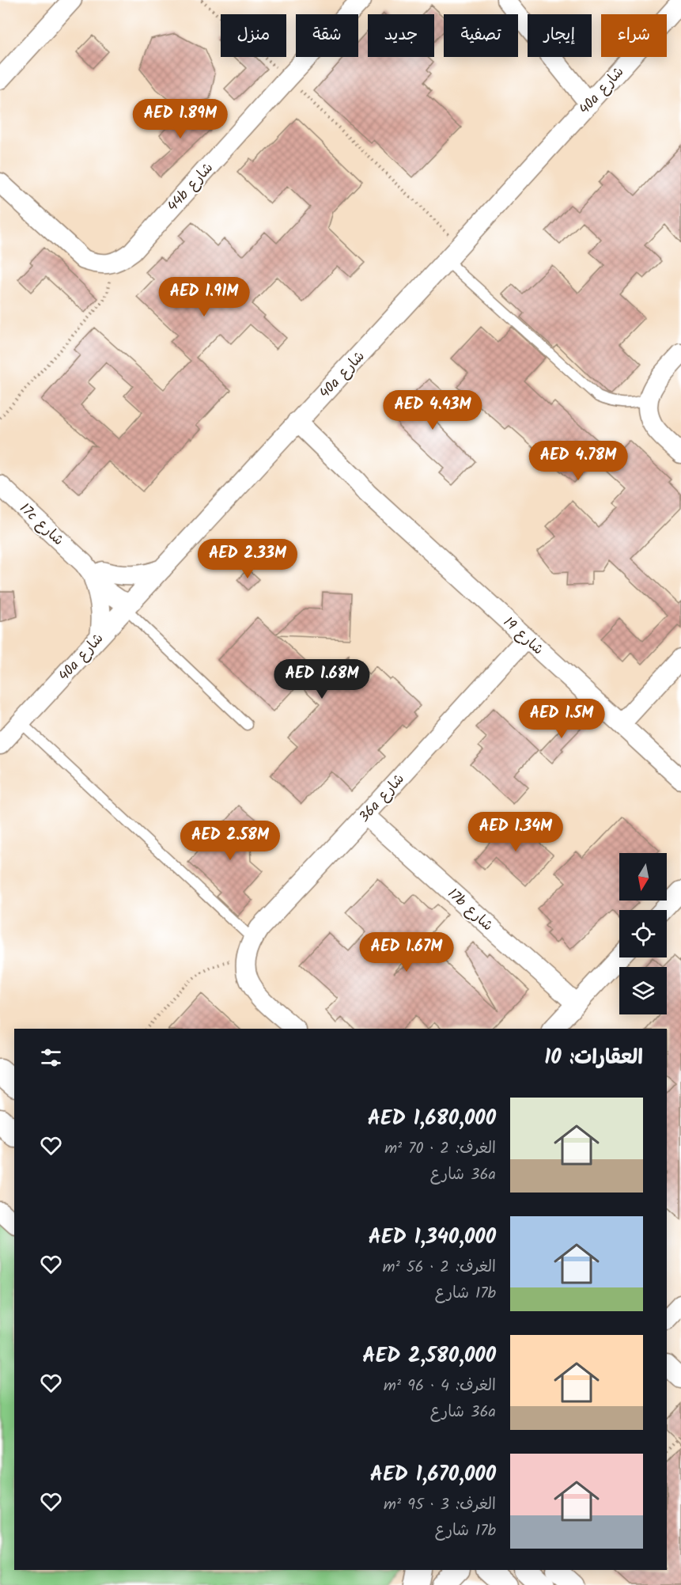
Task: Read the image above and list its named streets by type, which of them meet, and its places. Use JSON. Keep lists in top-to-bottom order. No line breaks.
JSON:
{"streets":{"street":["40a شارع","44b شارع","17c شارع","شارع 19","36a شارع","17b شارع"]},"crossings":[["40a شارع","17c شارع"],["40a شارع","شارع 19"],["شارع 19","36a شارع"],["36a شارع","17b شارع"]],"north":"bottom","page":{"chip":["شراء","إيجار","تصفية","جديد","شقة","منزل"],"price":["AED 1.89M","AED 1.91M","AED 4.43M","AED 4.78M","AED 2.33M","AED 1.68M","AED 1.5M","AED 1.34M","AED 2.58M","AED 1.67M"],"heading":"العقارات: 10","list":[{"name":"AED 1,680,000","note":"الغرف: 2 · 70 m² · 36a شارع"},{"name":"AED 1,340,000","note":"الغرف: 2 · 56 m² · 17b شارع"},{"name":"AED 2,580,000","note":"الغرف: 4 · 96 m² · 36a شارع"},{"name":"AED 1,670,000","note":"الغرف: 3 · 95 m² · 17b شارع"}]}}
